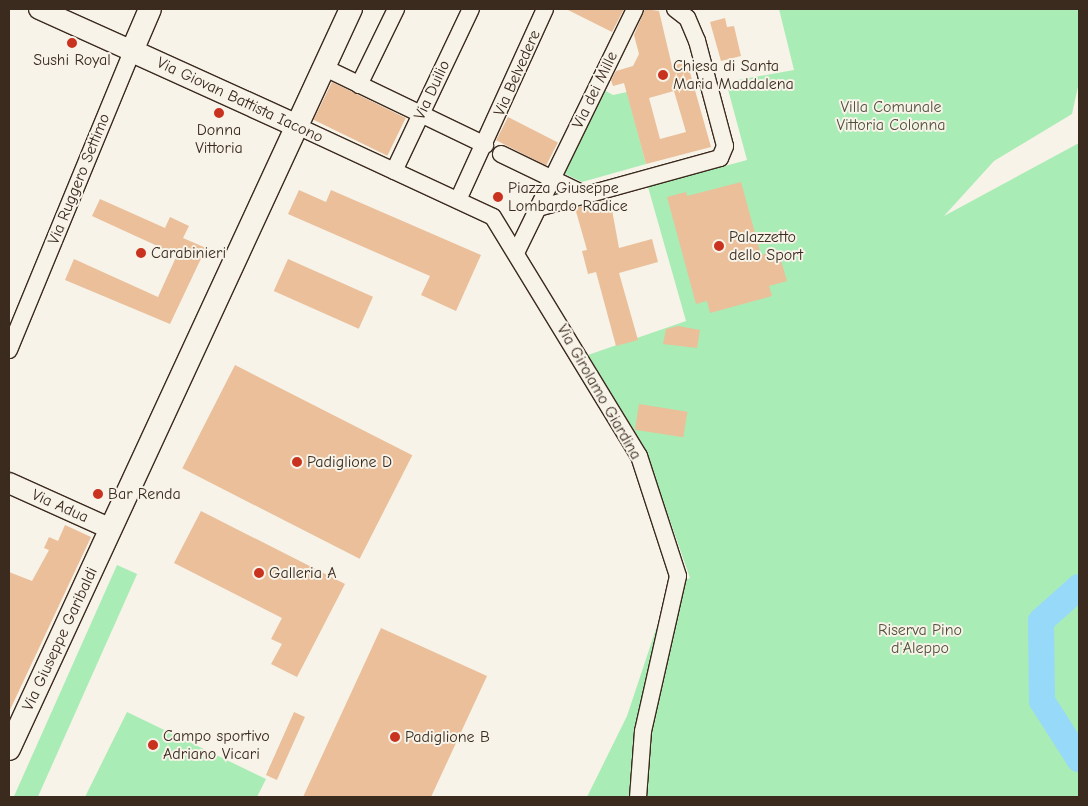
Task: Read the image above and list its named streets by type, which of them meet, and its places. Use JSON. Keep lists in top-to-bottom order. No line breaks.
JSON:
{"streets":{"main road":["Via Giovan Battista Iacono","Via Ruggero Settimo","Via Giuseppe Garibaldi"],"street":["Via Belvedere","Via Duilio","Via dei Mille","Via Girolamo Giardina","Via Adua"]},"crossings":[["Via Belvedere","Via Giovan Battista Iacono"],["Via Belvedere","Via Girolamo Giardina"],["Via Duilio","Via Giovan Battista Iacono"],["Via dei Mille","Via Girolamo Giardina"],["Via Giovan Battista Iacono","Via Ruggero Settimo"],["Via Giovan Battista Iacono","Via Girolamo Giardina"],["Via Giovan Battista Iacono","Via Giuseppe Garibaldi"],["Via Adua","Via Giuseppe Garibaldi"]],"parks":["Villa Comunale Vittoria Colonna","Riserva Pino d'Aleppo"],"places":["Sushi Royal","Chiesa di Santa Maria Maddalena","Donna Vittoria","Piazza Giuseppe Lombardo Radice","Palazzetto dello Sport","Carabinieri","Padiglione D","Bar Renda","Galleria A","Padiglione B","Campo sportivo Adriano Vicari"]}
